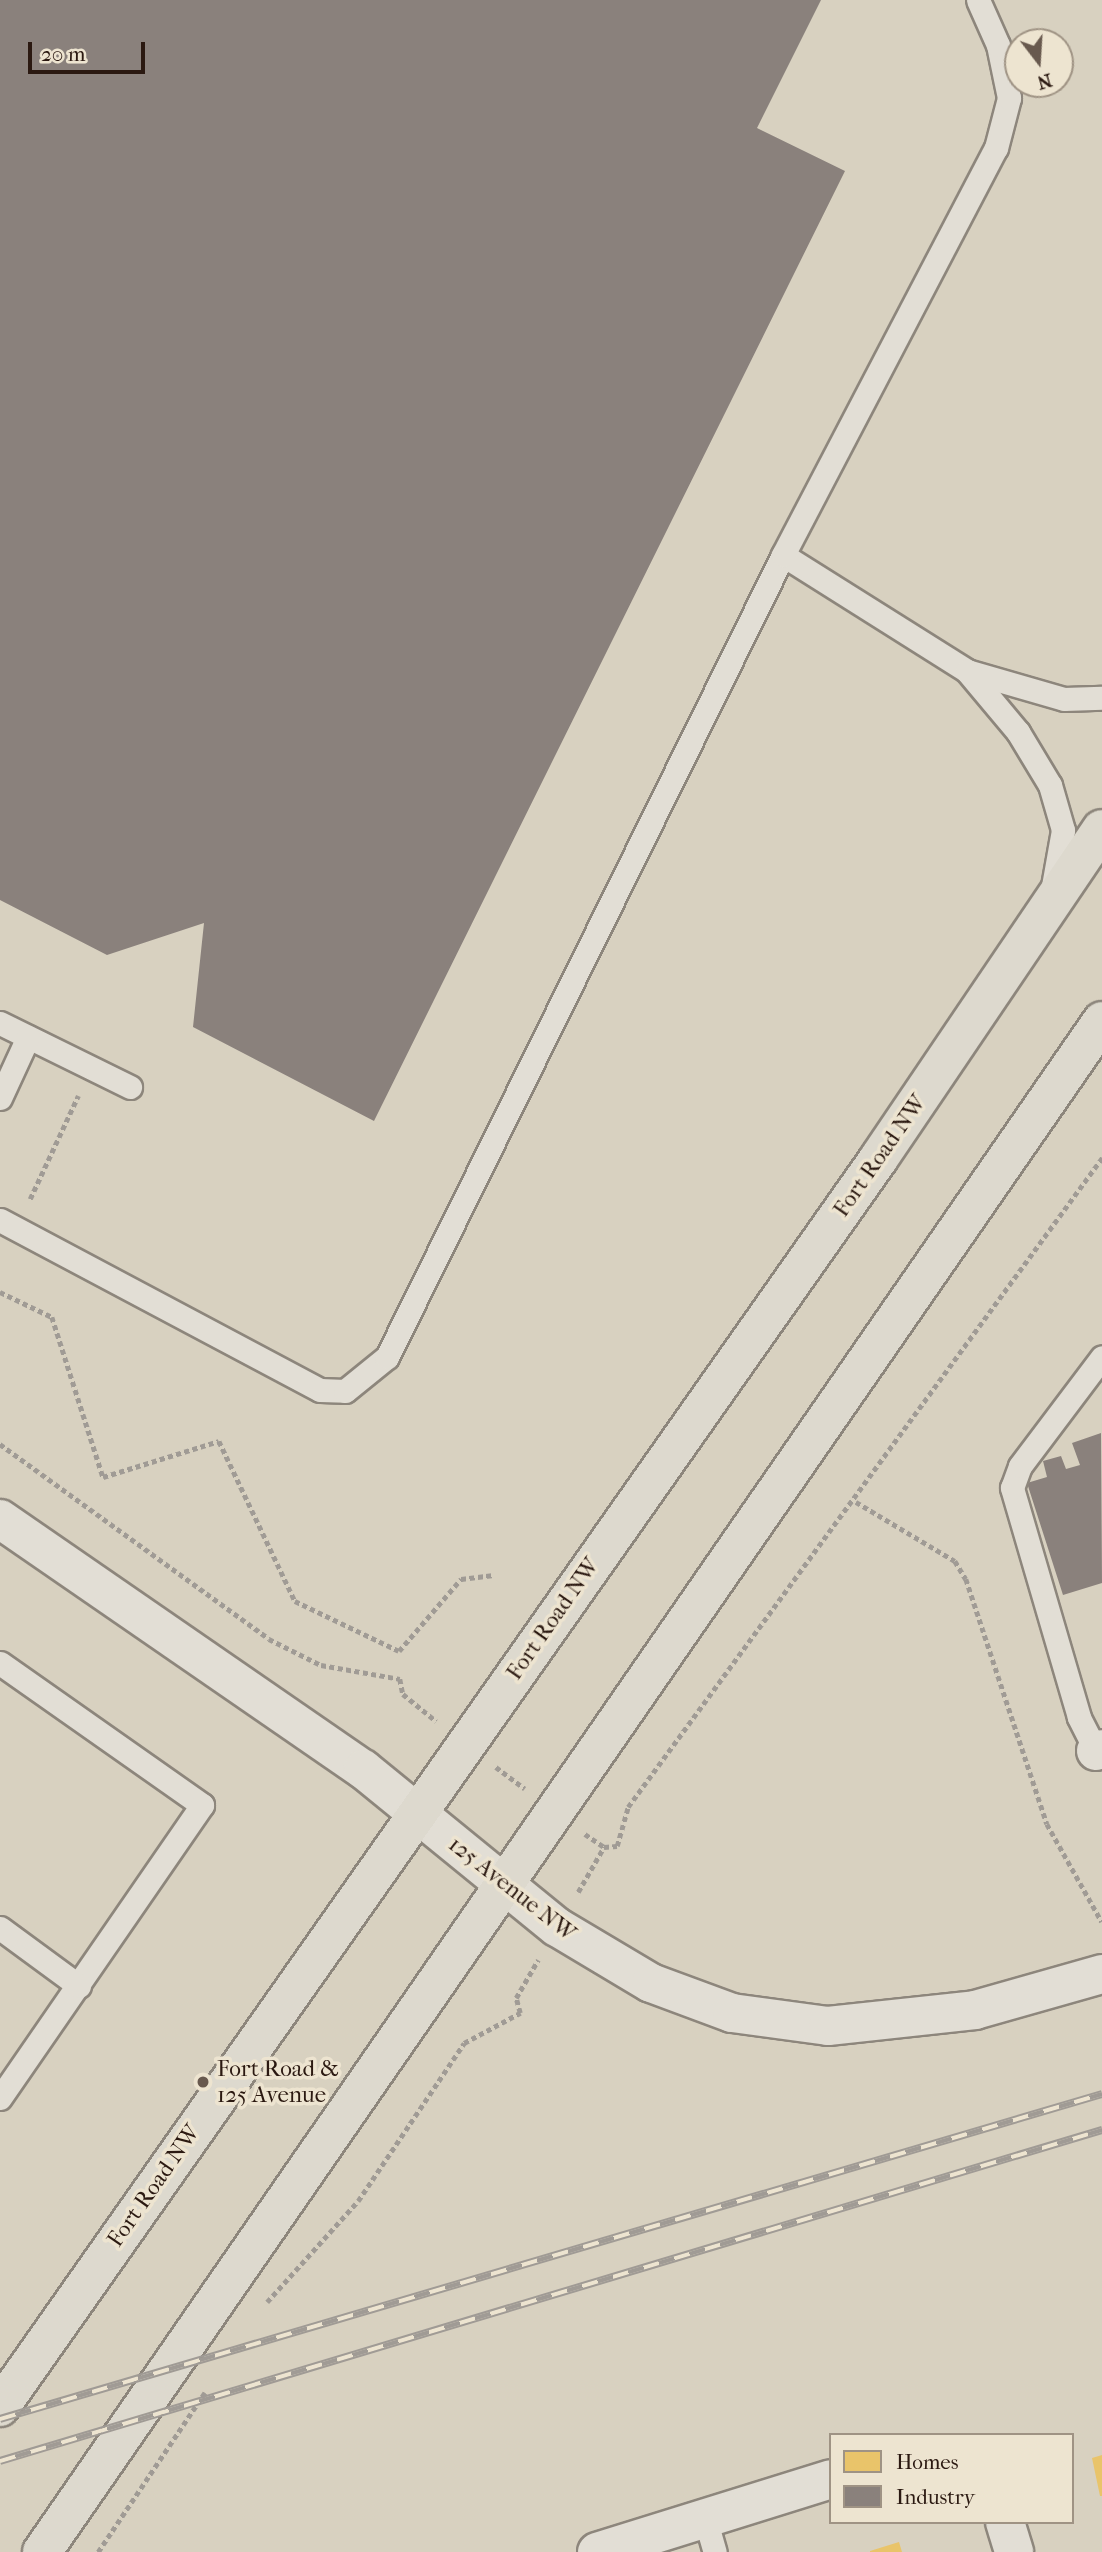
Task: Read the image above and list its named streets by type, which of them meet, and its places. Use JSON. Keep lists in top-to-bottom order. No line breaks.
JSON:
{"streets":{"main road":["Fort Road NW"],"street":["125 Avenue NW"]},"crossings":[["Fort Road NW","125 Avenue NW"]],"places":["Fort Road & 125 Avenue"],"legend":["Homes","Industry"],"scale_bar":"20 m","north":"bottom"}
